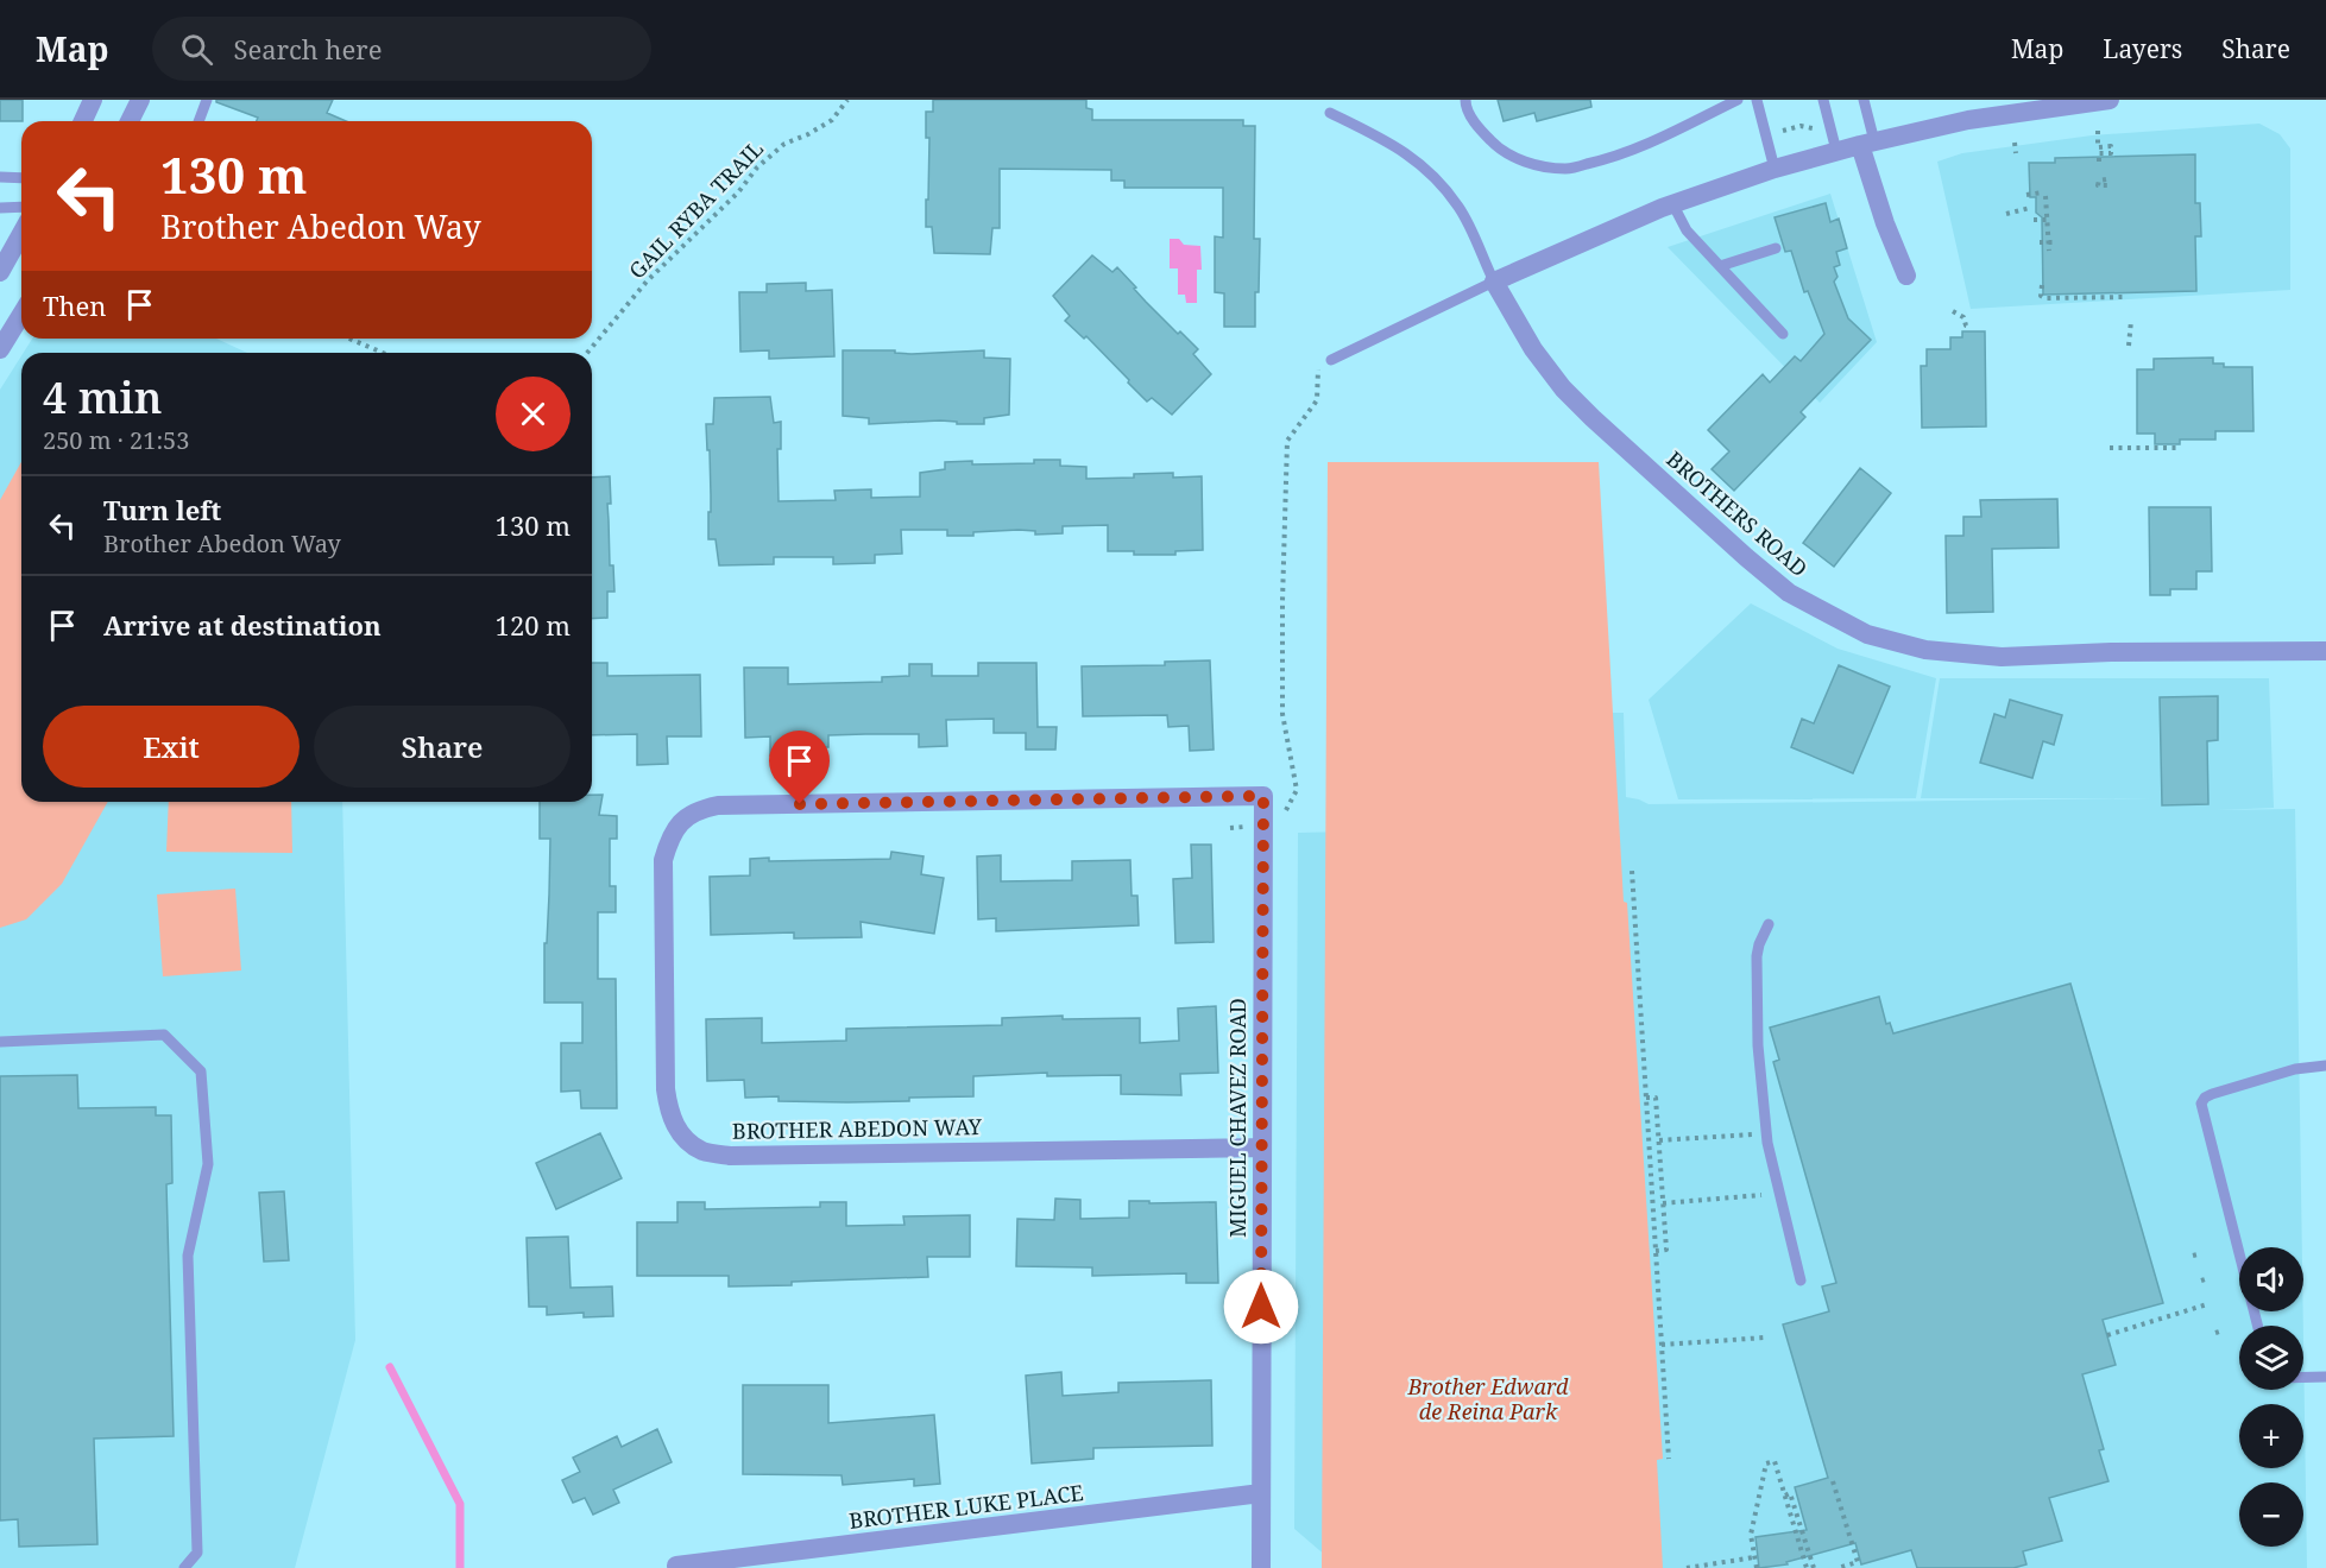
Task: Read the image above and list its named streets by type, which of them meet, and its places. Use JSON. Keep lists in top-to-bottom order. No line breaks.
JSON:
{"streets":{"street":["BROTHERS ROAD","MIGUEL CHAVEZ ROAD","BROTHER ABEDON WAY","BROTHER LUKE PLACE"],"path":["GAIL RYBA TRAIL"]},"crossings":[["MIGUEL CHAVEZ ROAD","BROTHER ABEDON WAY"],["MIGUEL CHAVEZ ROAD","BROTHER LUKE PLACE"]],"parks":["Brother Edward de Reina Park"],"page":{"header":"Map","search":"Search here","nav":["Map","Layers","Share"],"turn":["130 m","Brother Abedon Way"],"then":"Then","heading":["4 min","250 m · 21:53"],"list":[{"name":"Turn left","note":"Brother Abedon Way","value":"130 m"},{"name":"Arrive at destination","value":"120 m"}],"buttons":["Exit","Share"],"map_buttons":["+","−"]}}
